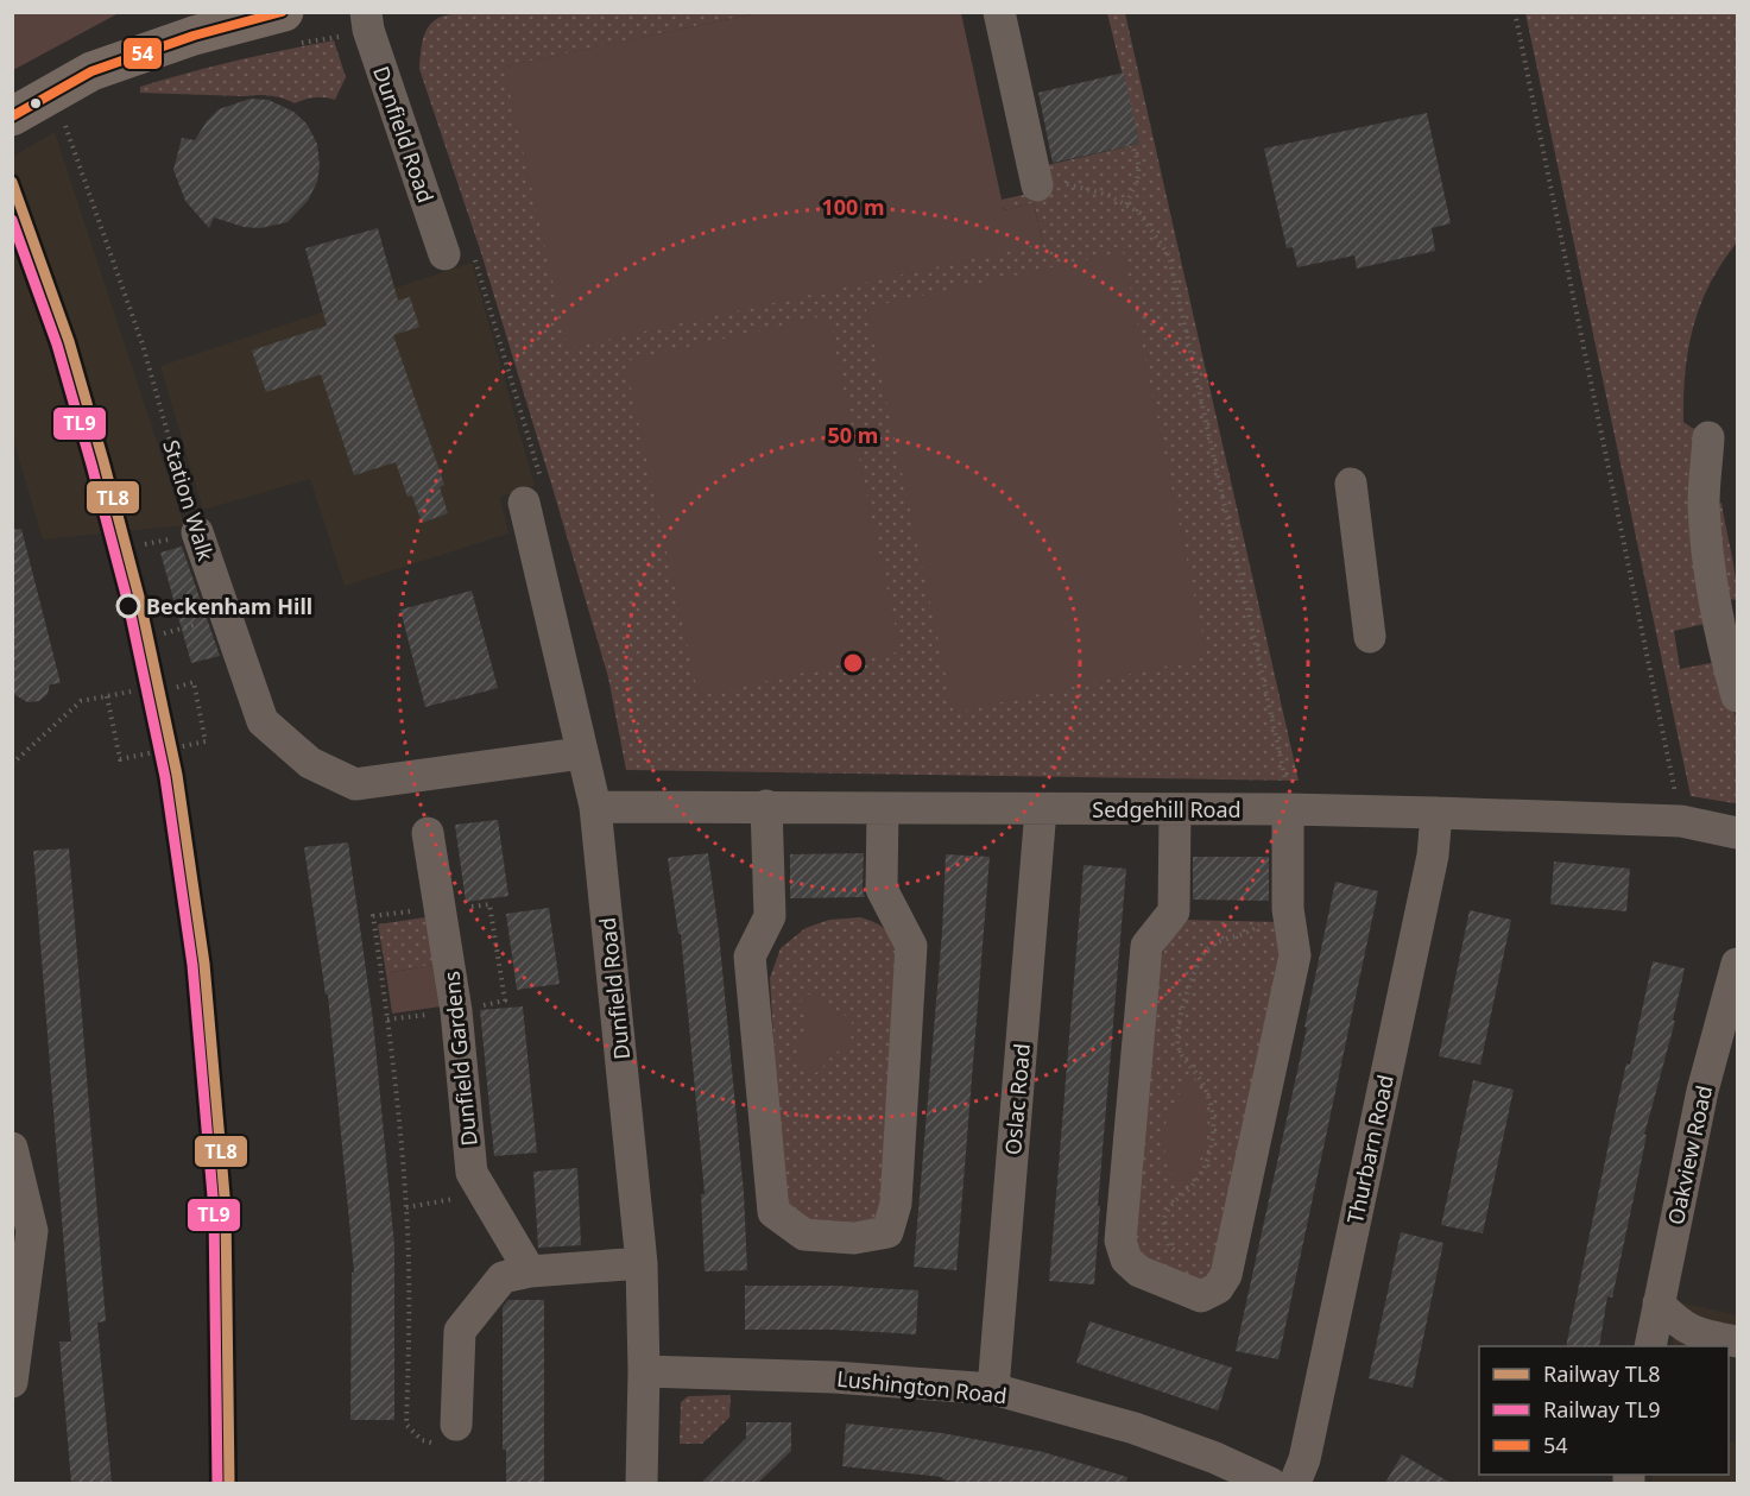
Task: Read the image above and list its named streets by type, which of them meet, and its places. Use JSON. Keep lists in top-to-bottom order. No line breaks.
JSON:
{"streets":{"street":["Dunfield Road","Station Walk","Sedgehill Road","Dunfield Gardens","Oslac Road","Thurbarn Road","Oakview Road","Lushington Road"]},"crossings":[["Dunfield Road","Station Walk"],["Dunfield Road","Sedgehill Road"],["Dunfield Road","Lushington Road"],["Sedgehill Road","Oslac Road"],["Sedgehill Road","Thurbarn Road"],["Oslac Road","Lushington Road"]],"places":["Beckenham Hill"],"lines":["transit line 54","rail line TL8","rail line TL9"],"legend":["Railway TL8","Railway TL9","54"],"rings":["100 m","50 m"]}
